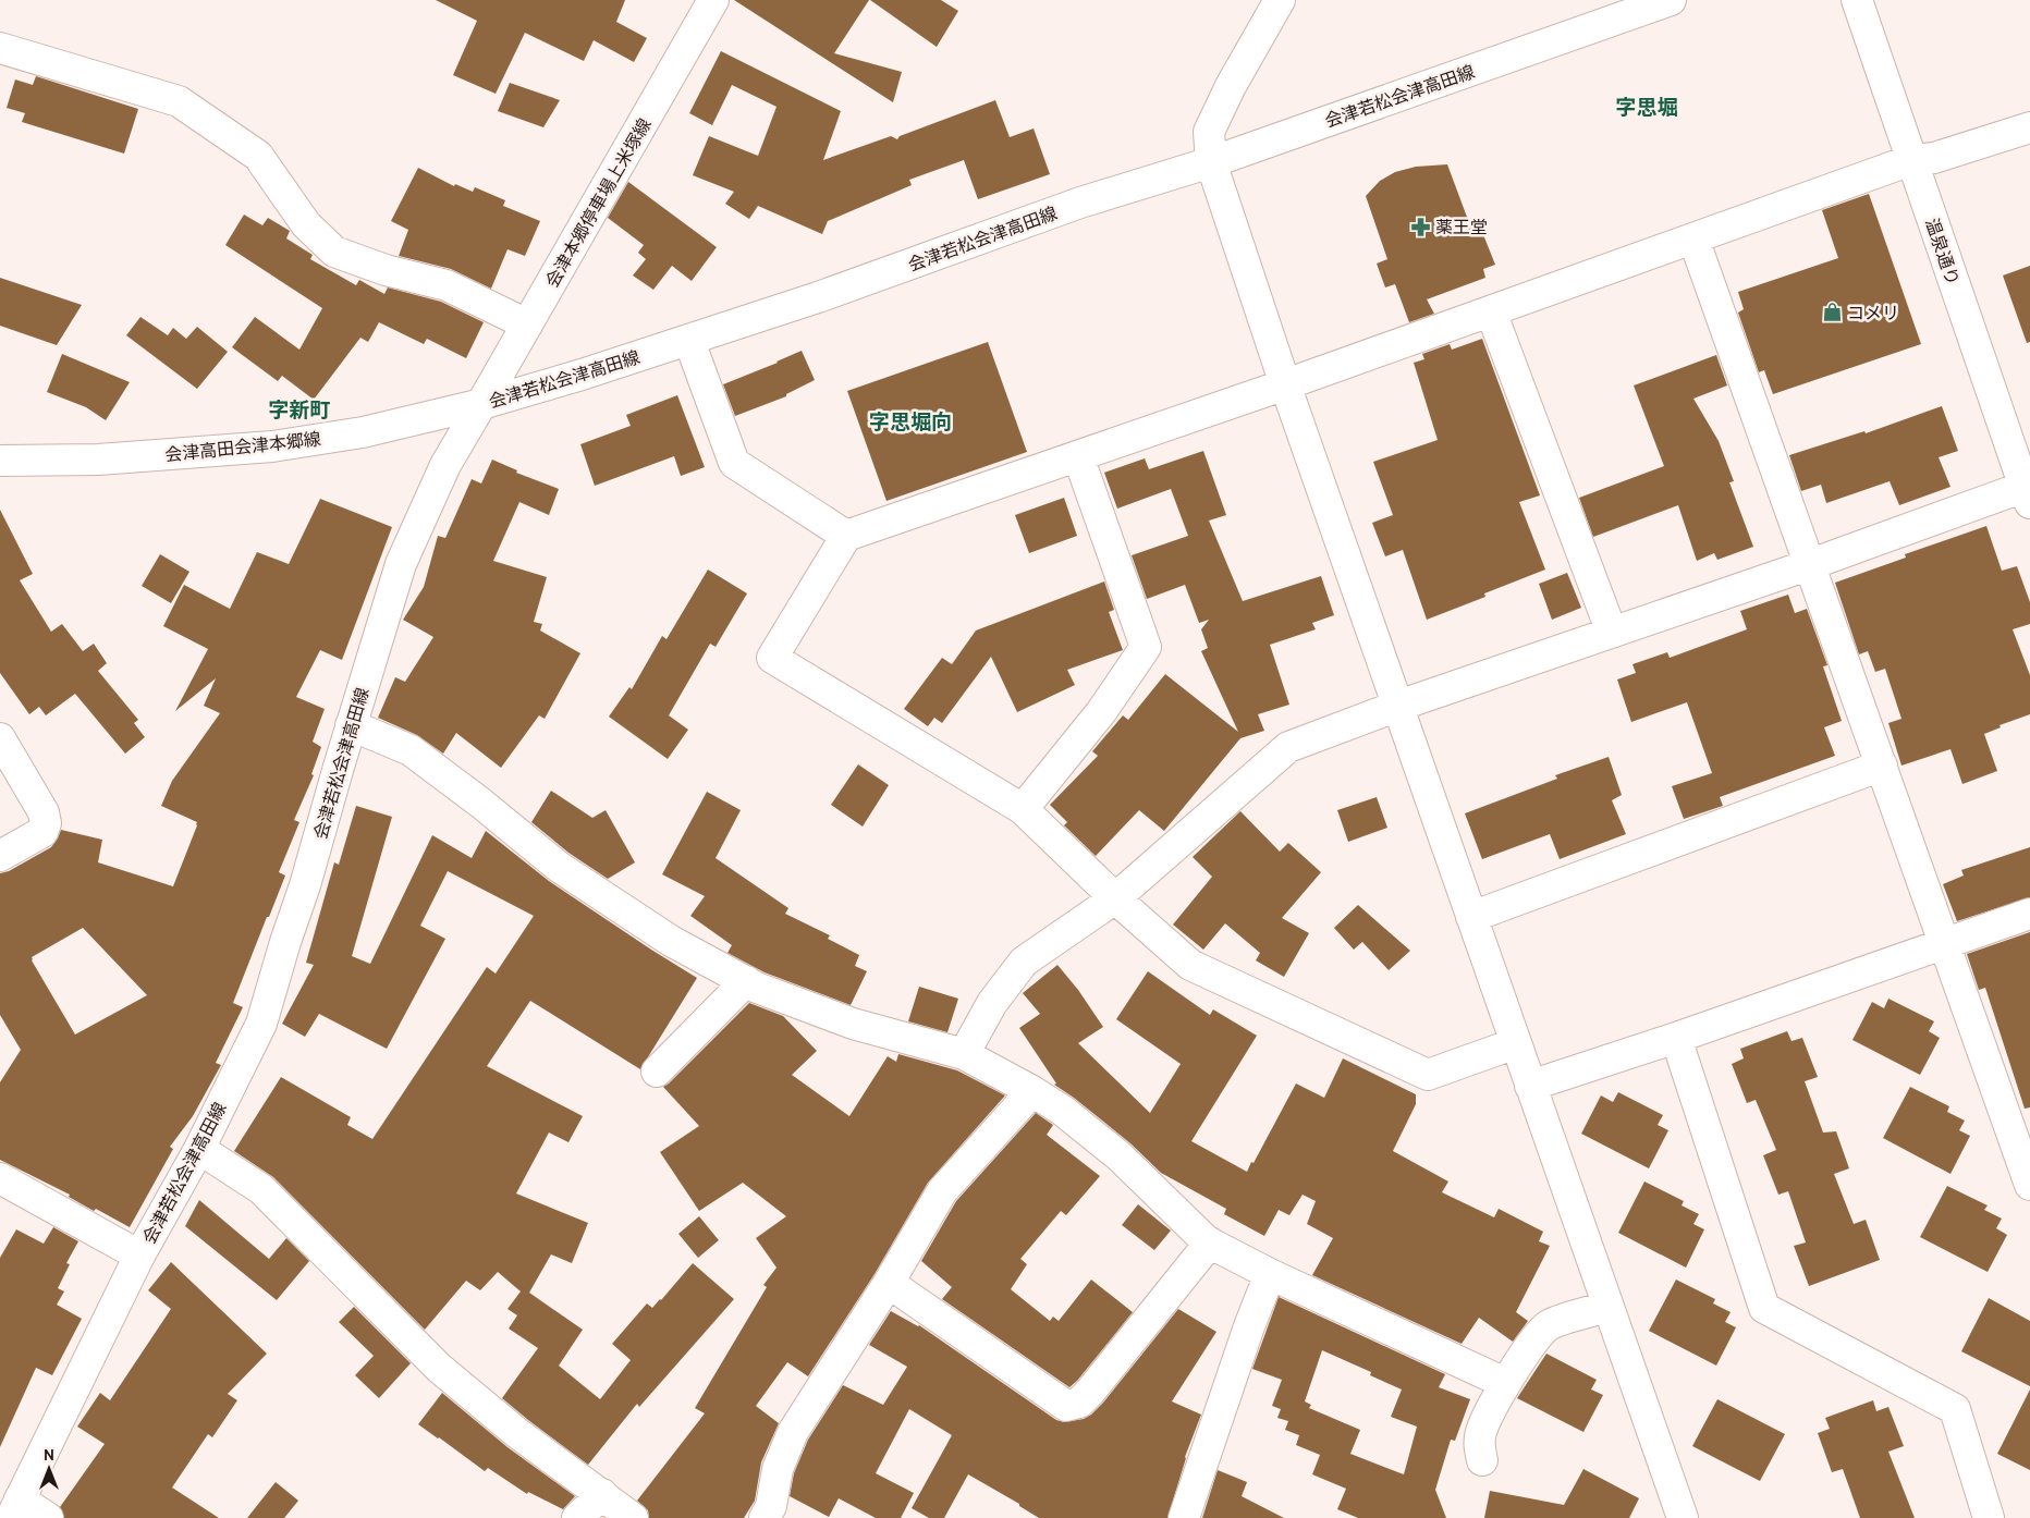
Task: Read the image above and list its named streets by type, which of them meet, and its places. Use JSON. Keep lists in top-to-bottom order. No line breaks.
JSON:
{"streets":{"street":["会津若松会津高田線","会津本郷停車場上米塚線","温泉通り","会津高田会津本郷線"]},"crossings":[["会津若松会津高田線","会津本郷停車場上米塚線"],["会津若松会津高田線","会津高田会津本郷線"],["会津本郷停車場上米塚線","会津高田会津本郷線"]],"districts":["字思堀","字新町","字思堀向"],"places":{"pharmacy":["薬王堂"],"shop":["コメリ"]},"north":"top"}
